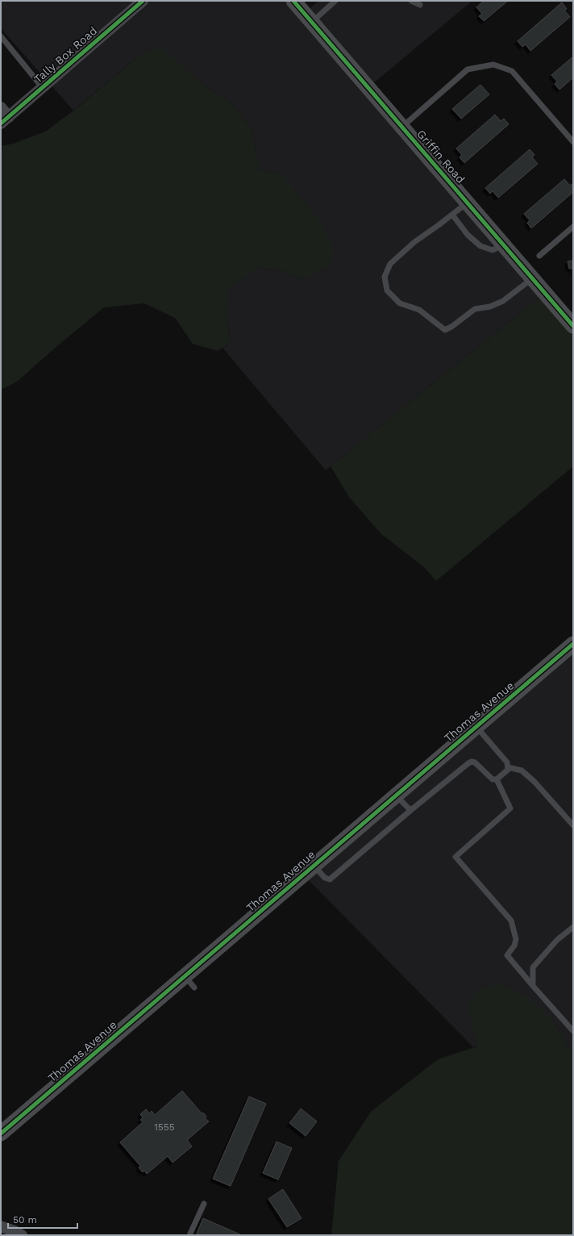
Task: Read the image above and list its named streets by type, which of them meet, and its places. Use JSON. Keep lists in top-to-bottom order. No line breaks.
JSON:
{"streets":{"street":["Tally Box Road","Griffin Road","Thomas Avenue"]},"house_numbers":["1555"],"scale_bar":"50 m"}
